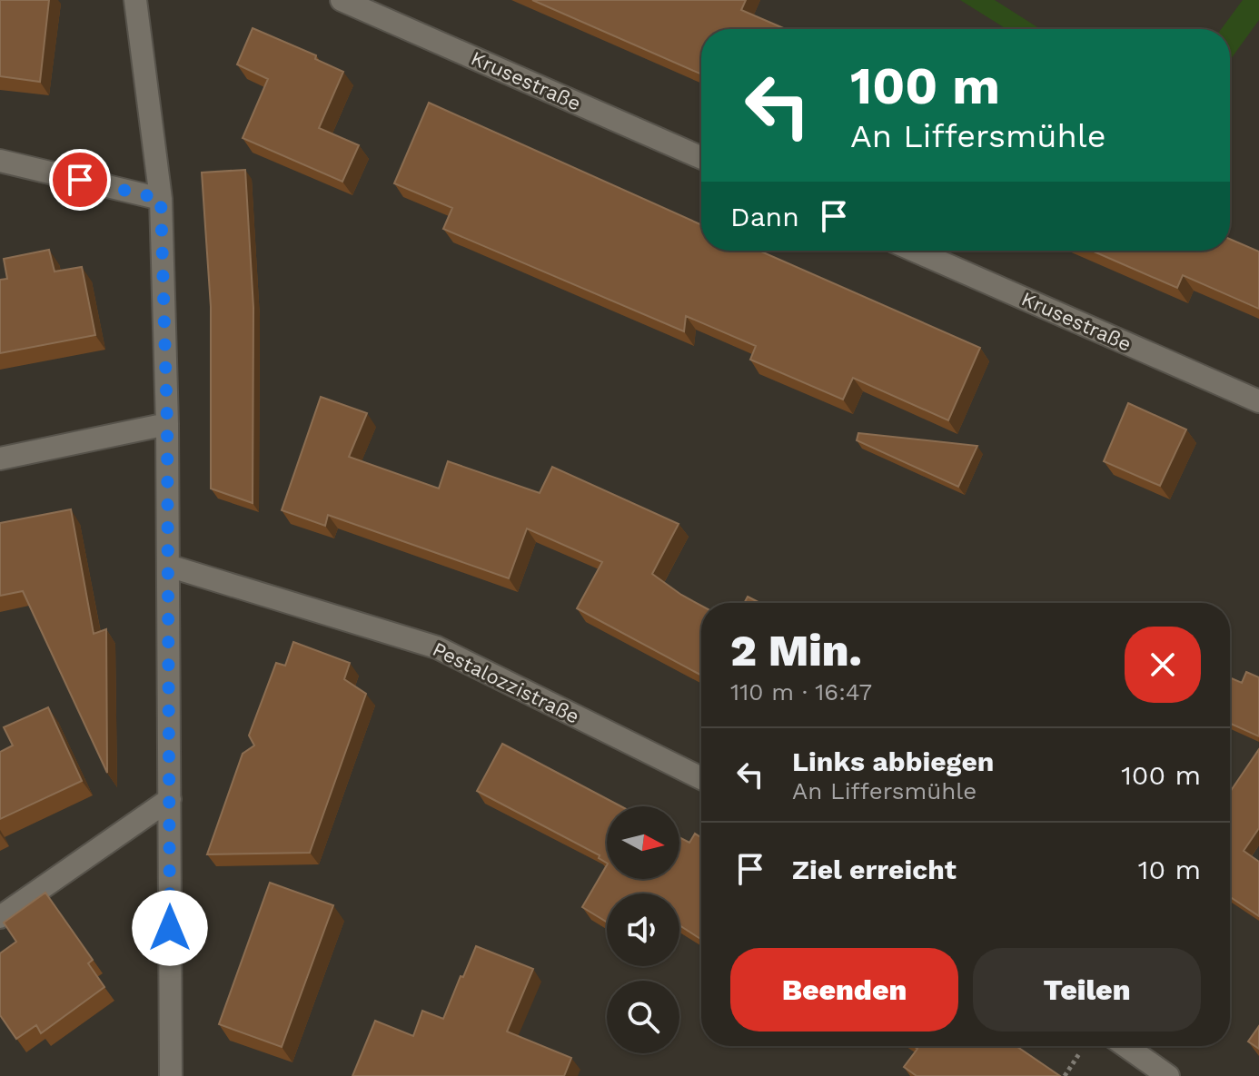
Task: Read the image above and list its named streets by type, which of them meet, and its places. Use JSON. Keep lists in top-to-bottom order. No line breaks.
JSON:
{"streets":{"street":["Krusestraße","Pestalozzistraße"]},"north":"right","page":{"turn":["100 m","An Liffersmühle"],"then":"Dann","heading":["2 Min.","110 m · 16:47"],"list":[{"name":"Links abbiegen","note":"An Liffersmühle","value":"100 m"},{"name":"Ziel erreicht","value":"10 m"}],"buttons":["Beenden","Teilen"]}}
